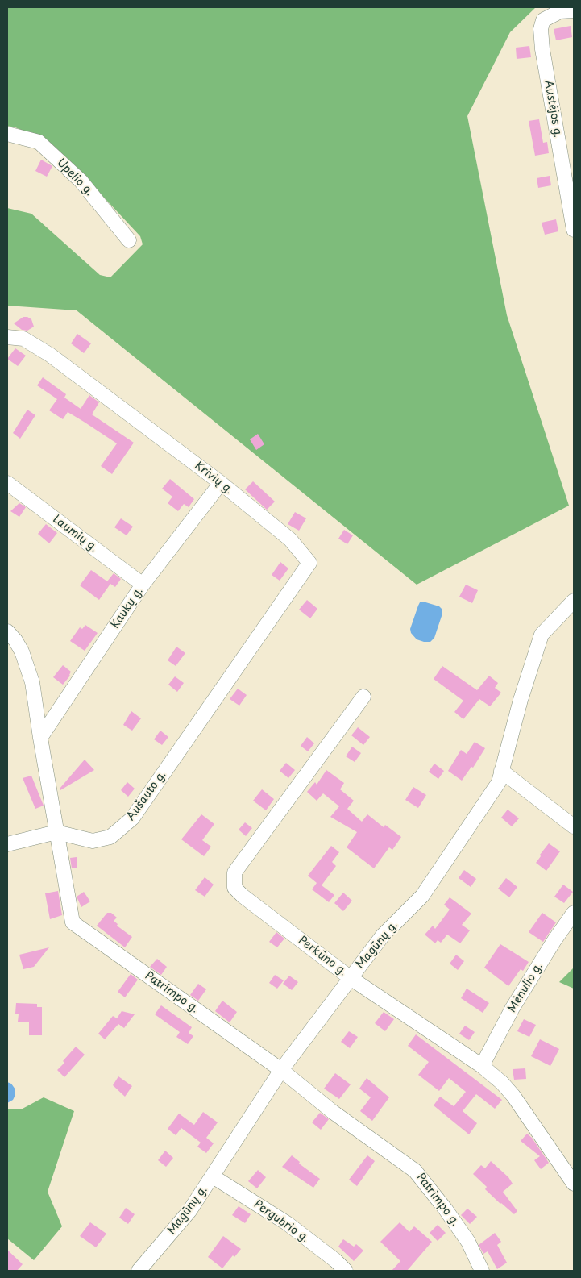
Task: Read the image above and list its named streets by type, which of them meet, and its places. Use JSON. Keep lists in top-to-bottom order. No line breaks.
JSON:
{"streets":{"street":["Austėjos g.","Upelio g.","Krivių g.","Laumių g.","Kaukų g.","Aušauto g.","Magūnų g.","Perkūno g.","Mėnulio g.","Patrimpo g.","Pergubrio g."]},"crossings":[["Krivių g.","Kaukų g."],["Krivių g.","Aušauto g."],["Laumių g.","Kaukų g."],["Kaukų g.","Patrimpo g."],["Aušauto g.","Patrimpo g."],["Magūnų g.","Perkūno g."],["Magūnų g.","Patrimpo g."],["Magūnų g.","Pergubrio g."],["Perkūno g.","Mėnulio g."]]}
